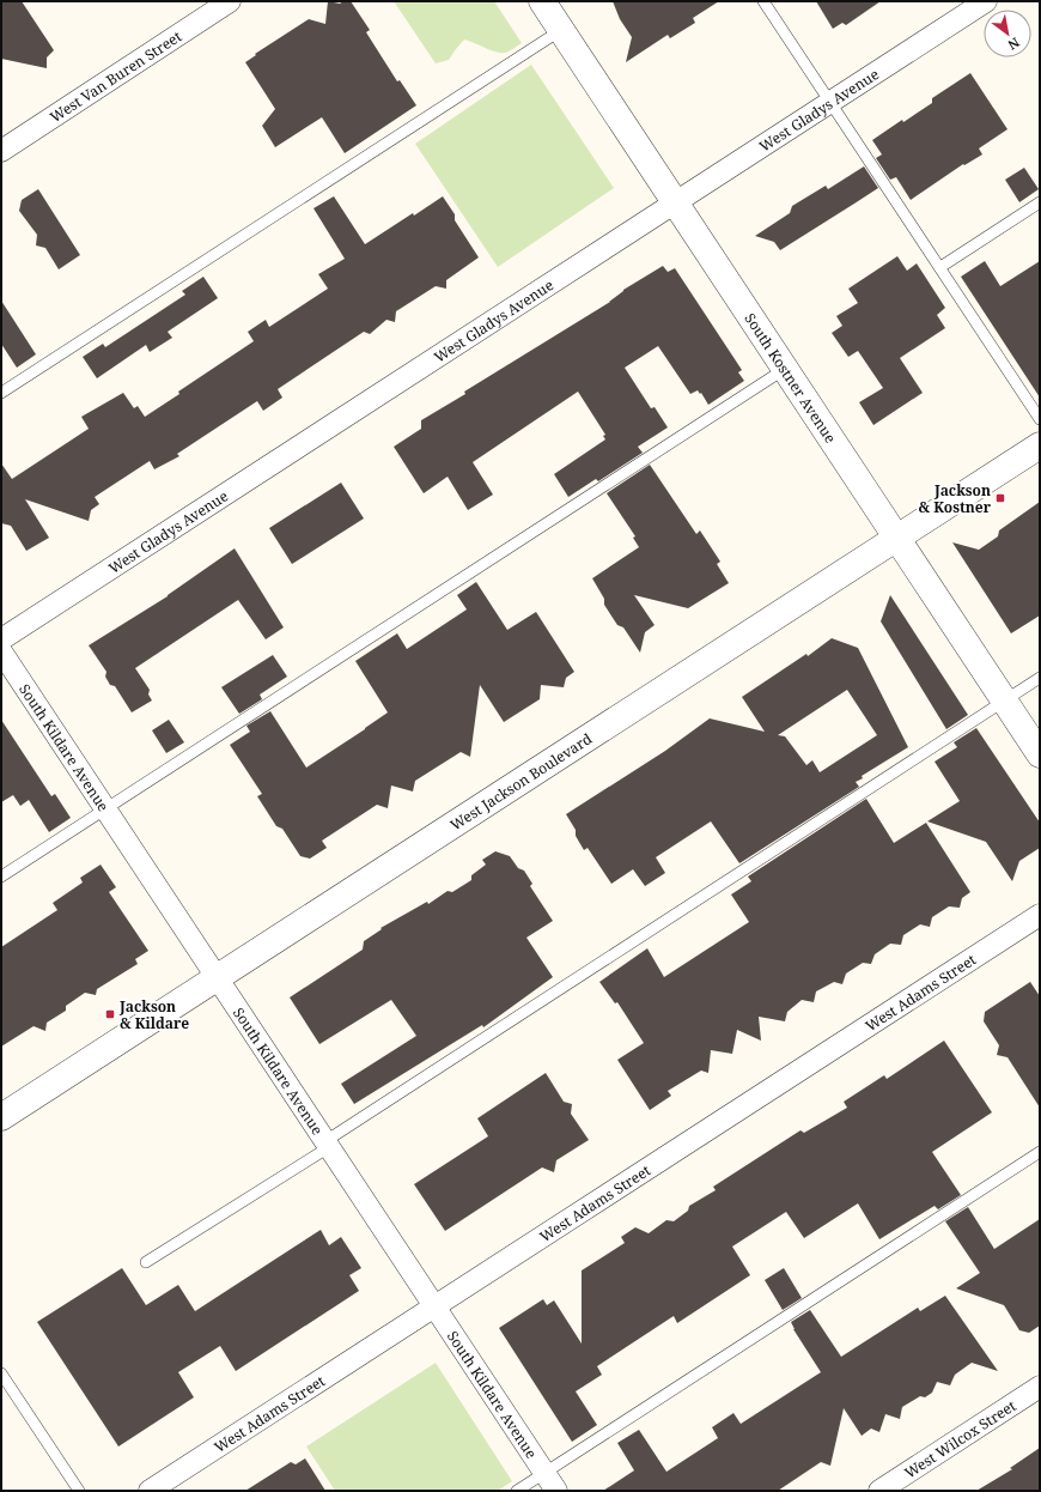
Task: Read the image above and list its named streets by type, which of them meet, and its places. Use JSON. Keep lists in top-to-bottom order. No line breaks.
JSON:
{"streets":{"street":["West Van Buren Street","West Gladys Avenue","South Kostner Avenue","South Kildare Avenue","West Jackson Boulevard","West Adams Street","West Wilcox Street"]},"crossings":[["West Gladys Avenue","South Kostner Avenue"],["South Kostner Avenue","West Jackson Boulevard"],["South Kildare Avenue","West Jackson Boulevard"],["South Kildare Avenue","West Adams Street"]],"places":{"transit":["Jackson & Kostner","Jackson & Kildare"]},"north":"bottom right"}
